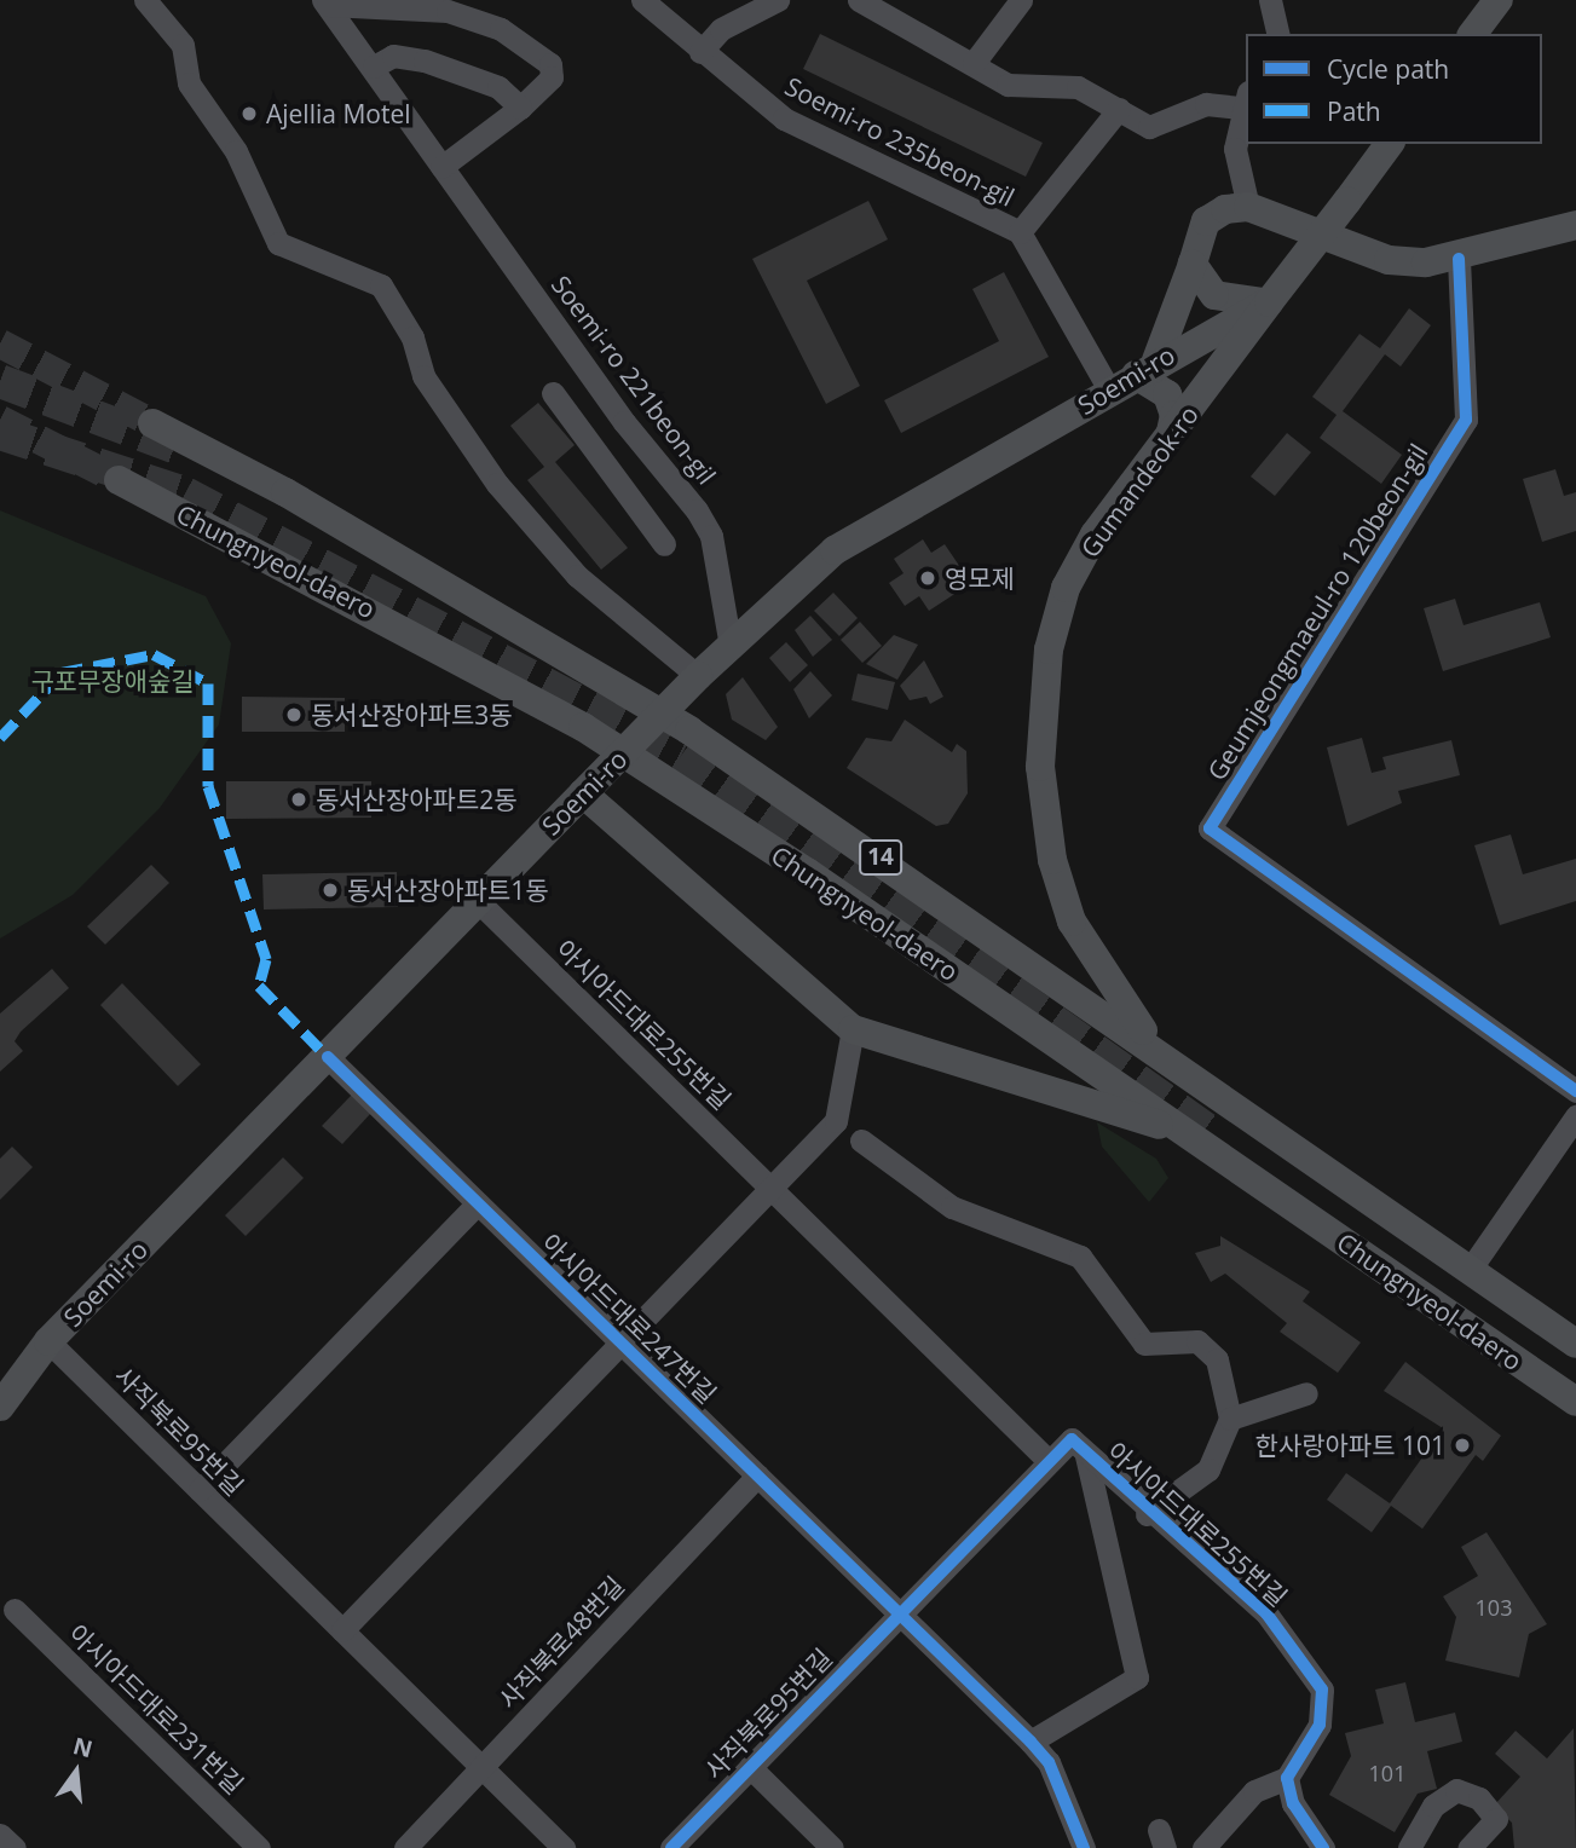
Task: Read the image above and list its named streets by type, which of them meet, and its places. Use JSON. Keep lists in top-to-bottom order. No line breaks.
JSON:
{"streets":{"main road":["Soemi-ro","Gumandeok-ro","Chungnyeol-daero","14"],"street":["Soemi-ro 235beon-gil","Soemi-ro 221beon-gil","Geumjeongmaeul-ro 120beon-gil","아시아드대로255번길","아시아드대로247번길","사직북로95번길","사직북로48번길","아시아드대로231번길"]},"crossings":[["Soemi-ro 235beon-gil","Soemi-ro"],["Soemi-ro 221beon-gil","Soemi-ro"],["Soemi-ro","Gumandeok-ro"],["Soemi-ro","아시아드대로255번길"],["Soemi-ro","아시아드대로247번길"],["Soemi-ro","사직북로95번길"],["Gumandeok-ro","Chungnyeol-daero"],["아시아드대로255번길","아시아드대로247번길"],["아시아드대로247번길","사직북로95번길"],["아시아드대로247번길","사직북로48번길"],["사직북로95번길","사직북로48번길"]],"parks":["구포무장애숲길"],"places":["Ajellia Motel","영모제","동서산장아파트3동","동서산장아파트2동","동서산장아파트1동","한사랑아파트 101"],"house_numbers":["103","101"],"legend":["Cycle path","Path"],"north":"top"}
